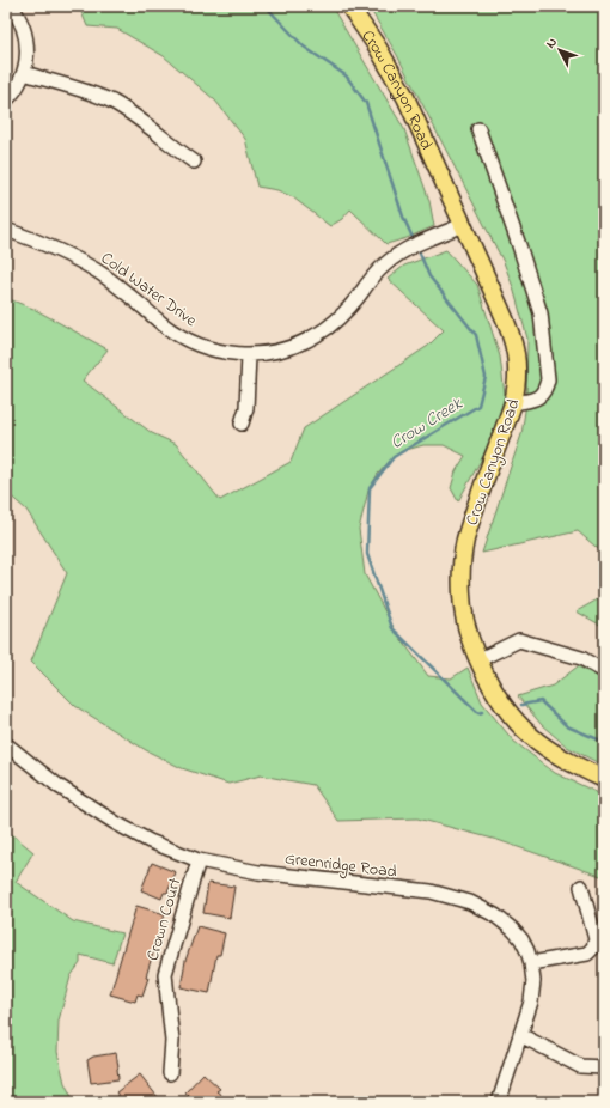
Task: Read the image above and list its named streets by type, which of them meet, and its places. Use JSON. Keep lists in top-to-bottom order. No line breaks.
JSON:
{"streets":{"main road":["Crow Canyon Road"],"street":["Cold Water Drive","Greenridge Road","Crown Court"]},"crossings":[["Crow Canyon Road","Cold Water Drive"],["Greenridge Road","Crown Court"]],"water":["Crow Creek"],"north":"top left"}
